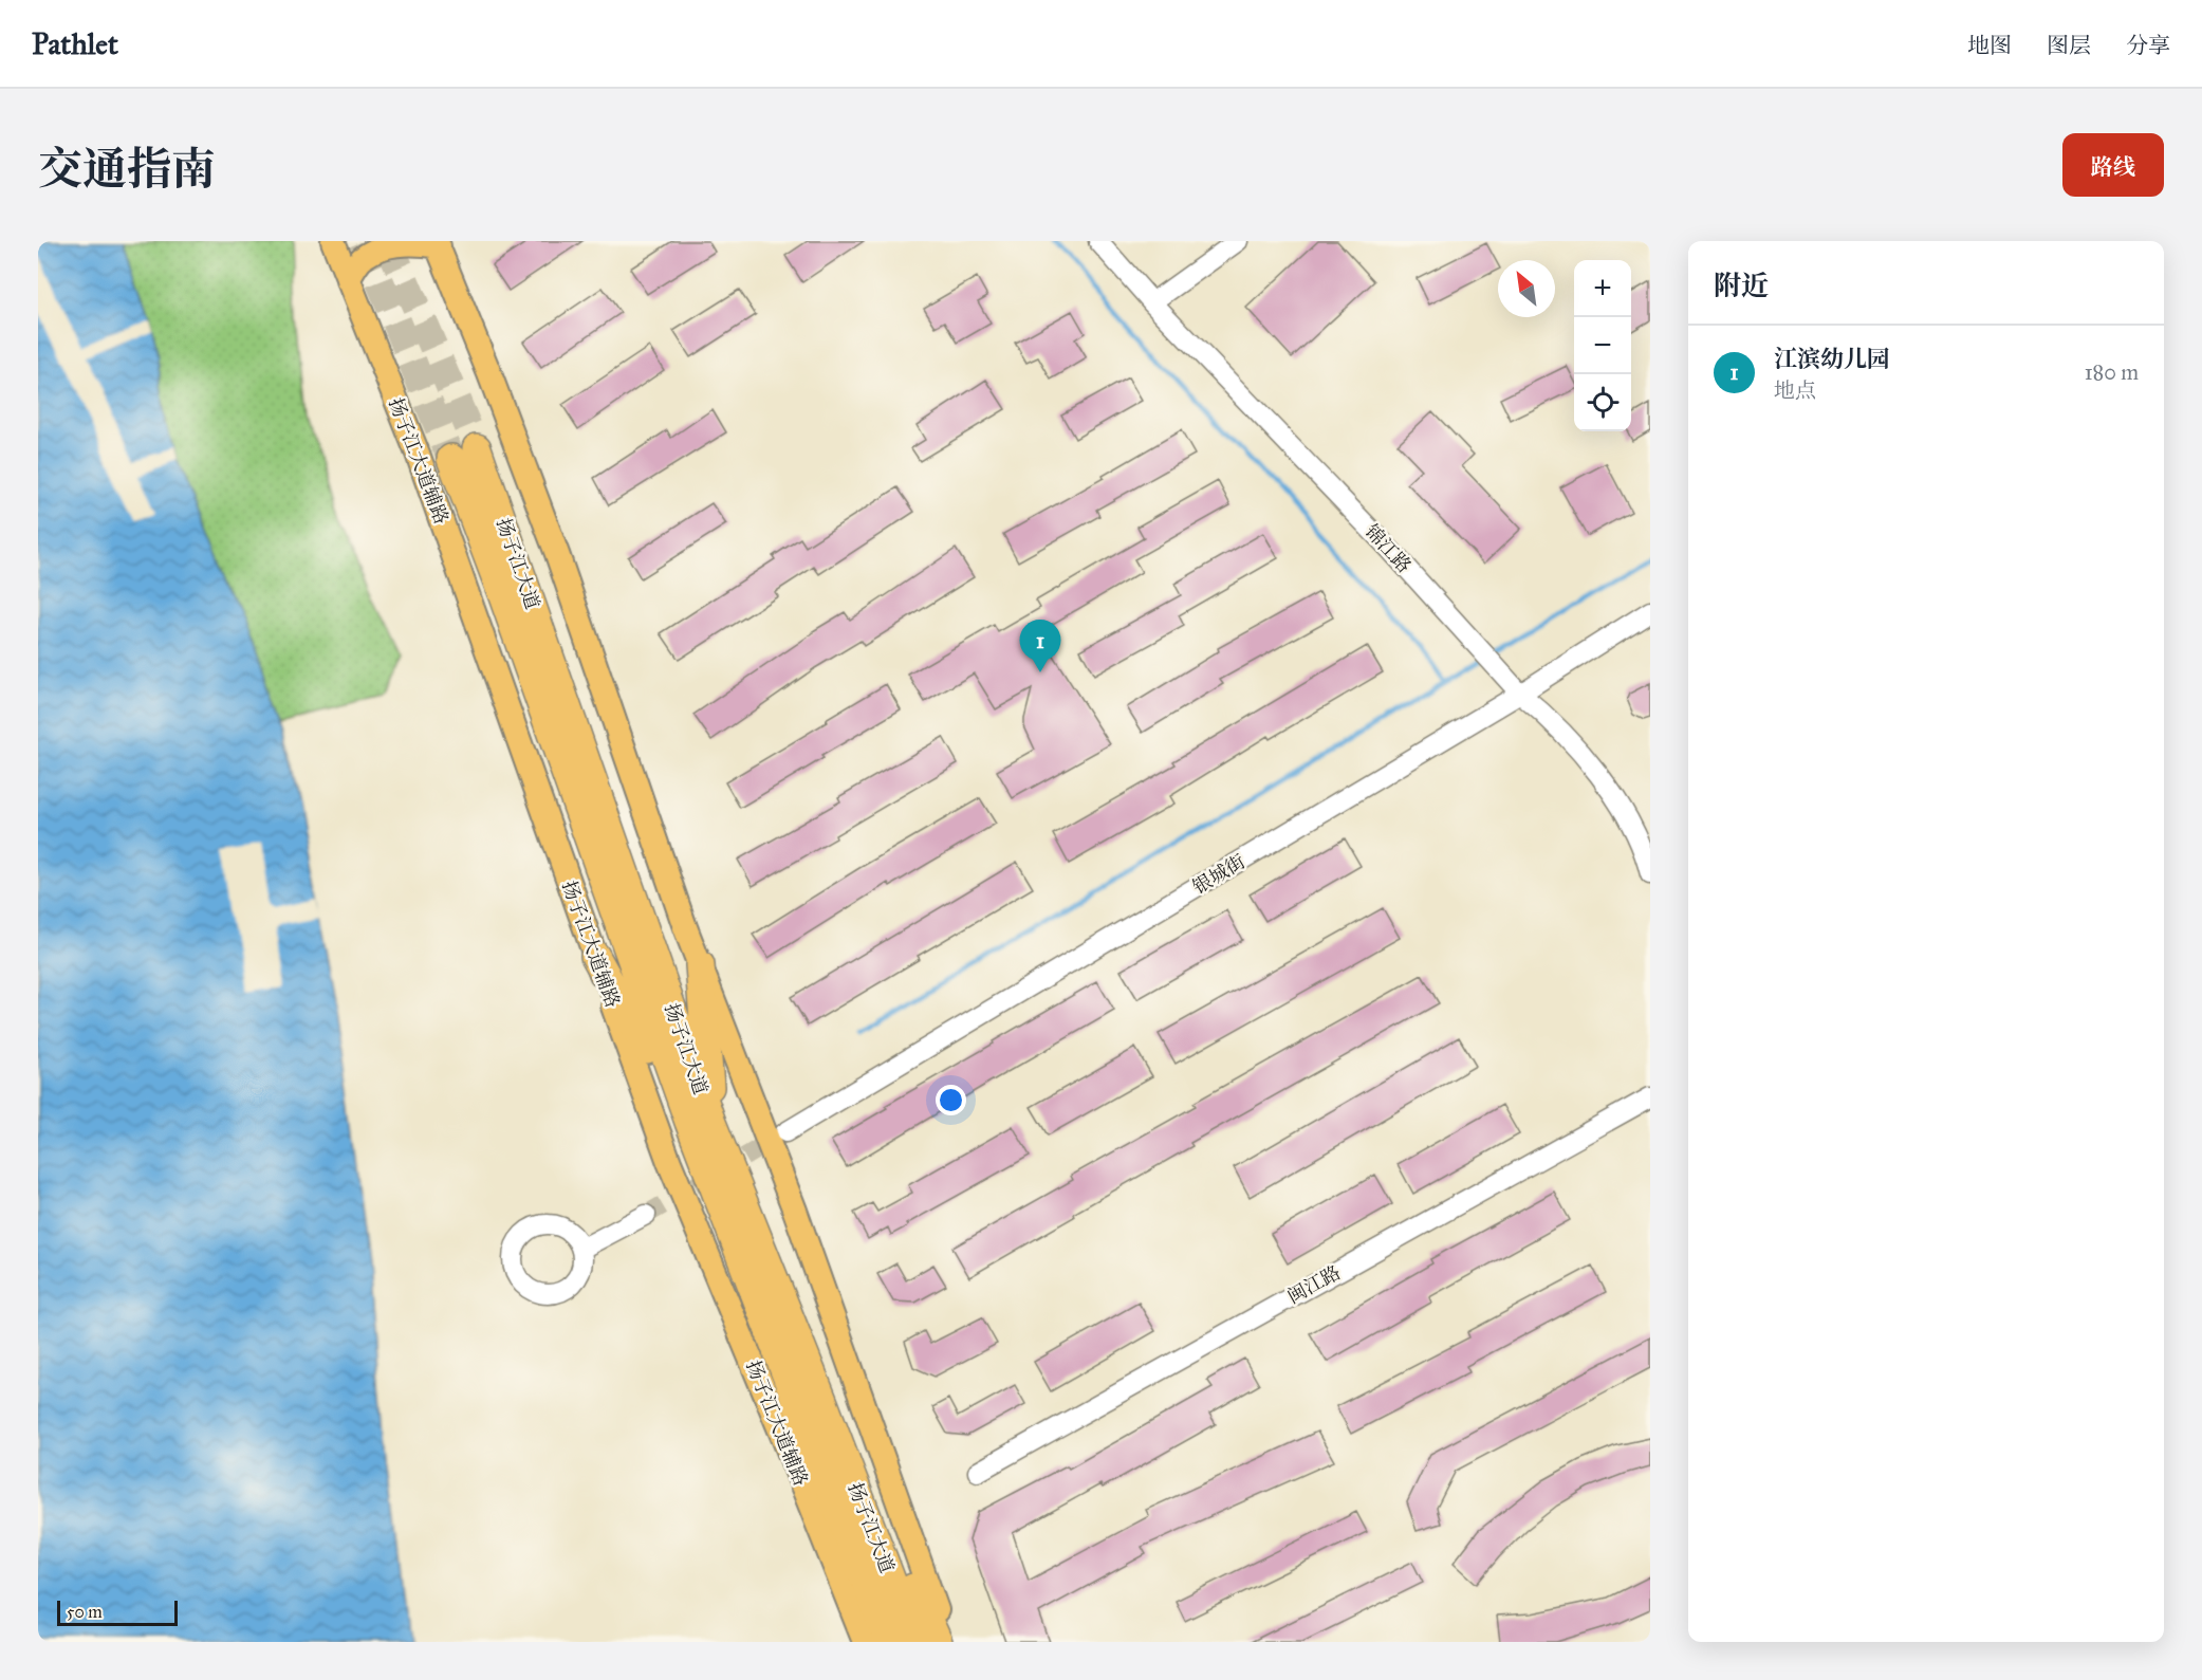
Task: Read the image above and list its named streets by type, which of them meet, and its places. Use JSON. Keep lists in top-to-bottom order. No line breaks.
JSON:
{"streets":{"highway":["扬子江大道"],"main road":["扬子江大道辅路"],"street":["锦江路","银城街","闽江路"]},"crossings":[["锦江路","银城街"]],"scale_bar":"50 m","north":"top left","page":{"header":"Pathlet","nav":["地图","图层","分享"],"title":"交通指南","buttons":"路线","heading":"附近","map_buttons":["+","−"],"list":[{"mark":"1","name":"江滨幼儿园","note":"地点","value":"180 m"}],"pins":"1","scale":"50 m"}}
